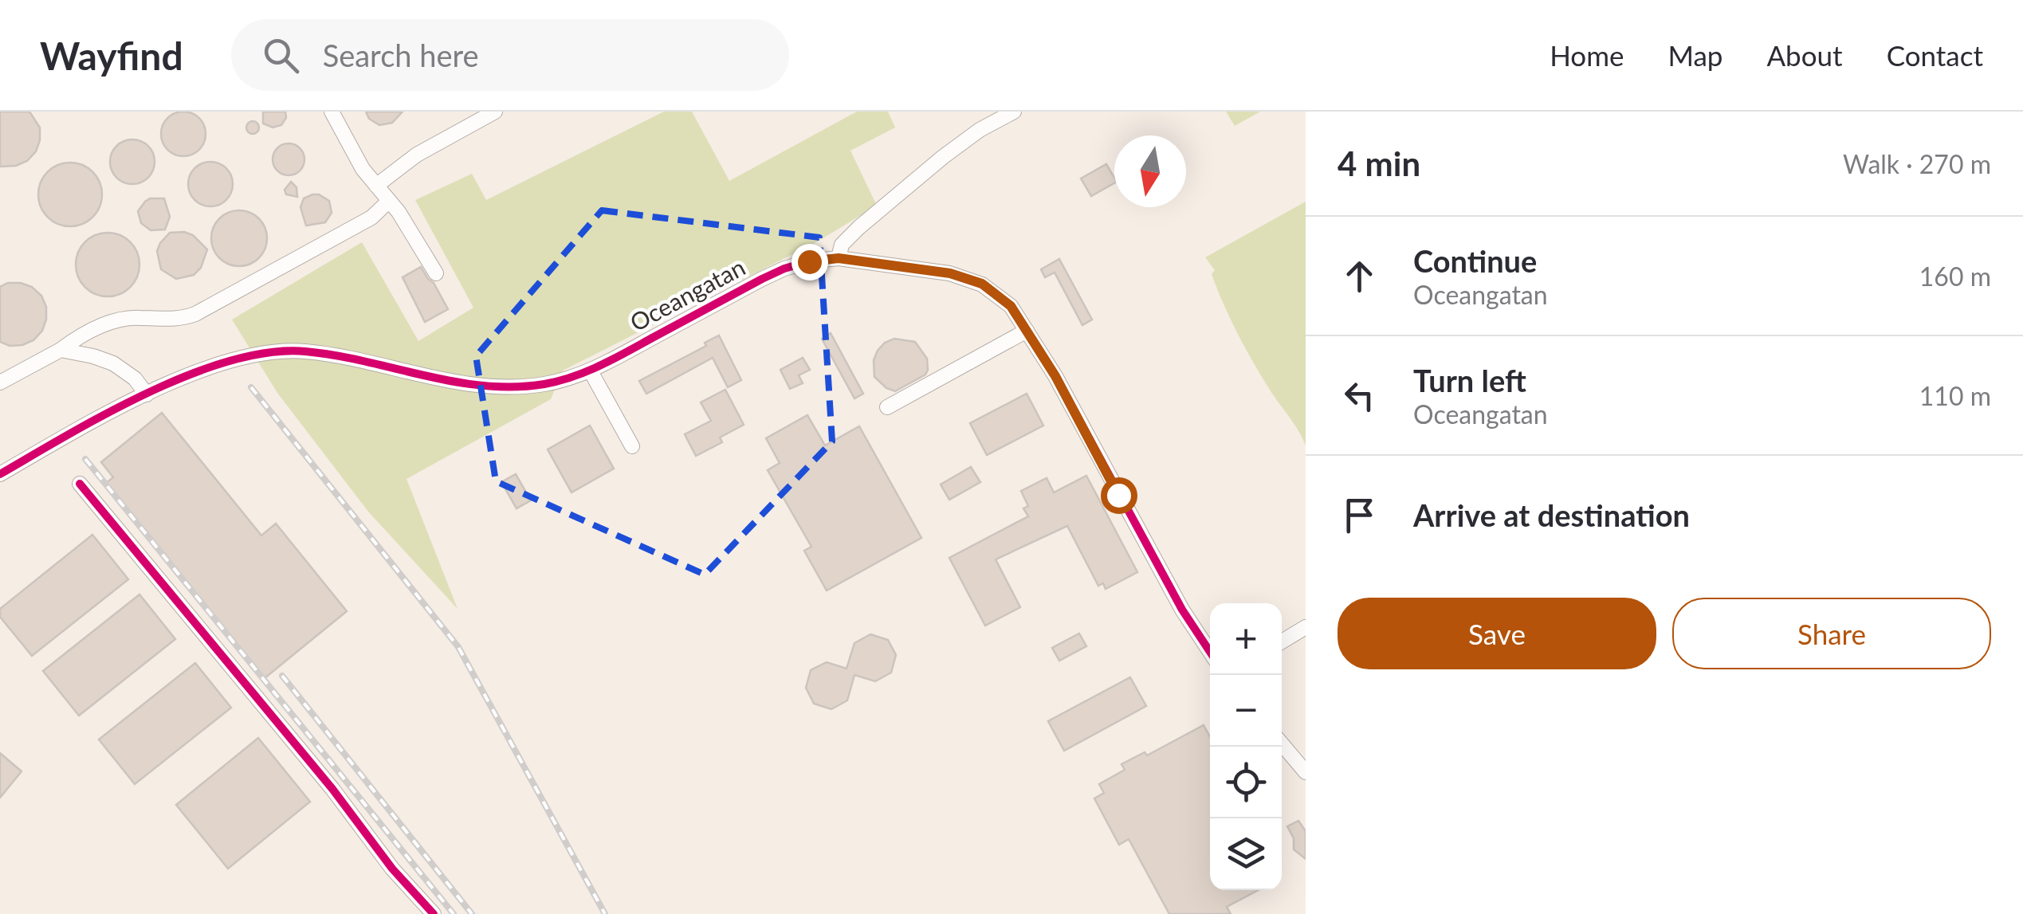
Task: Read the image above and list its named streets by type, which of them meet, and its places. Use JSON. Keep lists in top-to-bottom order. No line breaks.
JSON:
{"streets":{"street":["Oceangatan"]},"north":"bottom","page":{"header":"Wayfind","search":"Search here","nav":["Home","Map","About","Contact"],"heading":["4 min","Walk · 270 m"],"list":[["Continue","Oceangatan","160 m"],["Turn left","Oceangatan","110 m"],"Arrive at destination"],"buttons":["Save","Share"],"map_buttons":["+","−"]}}
